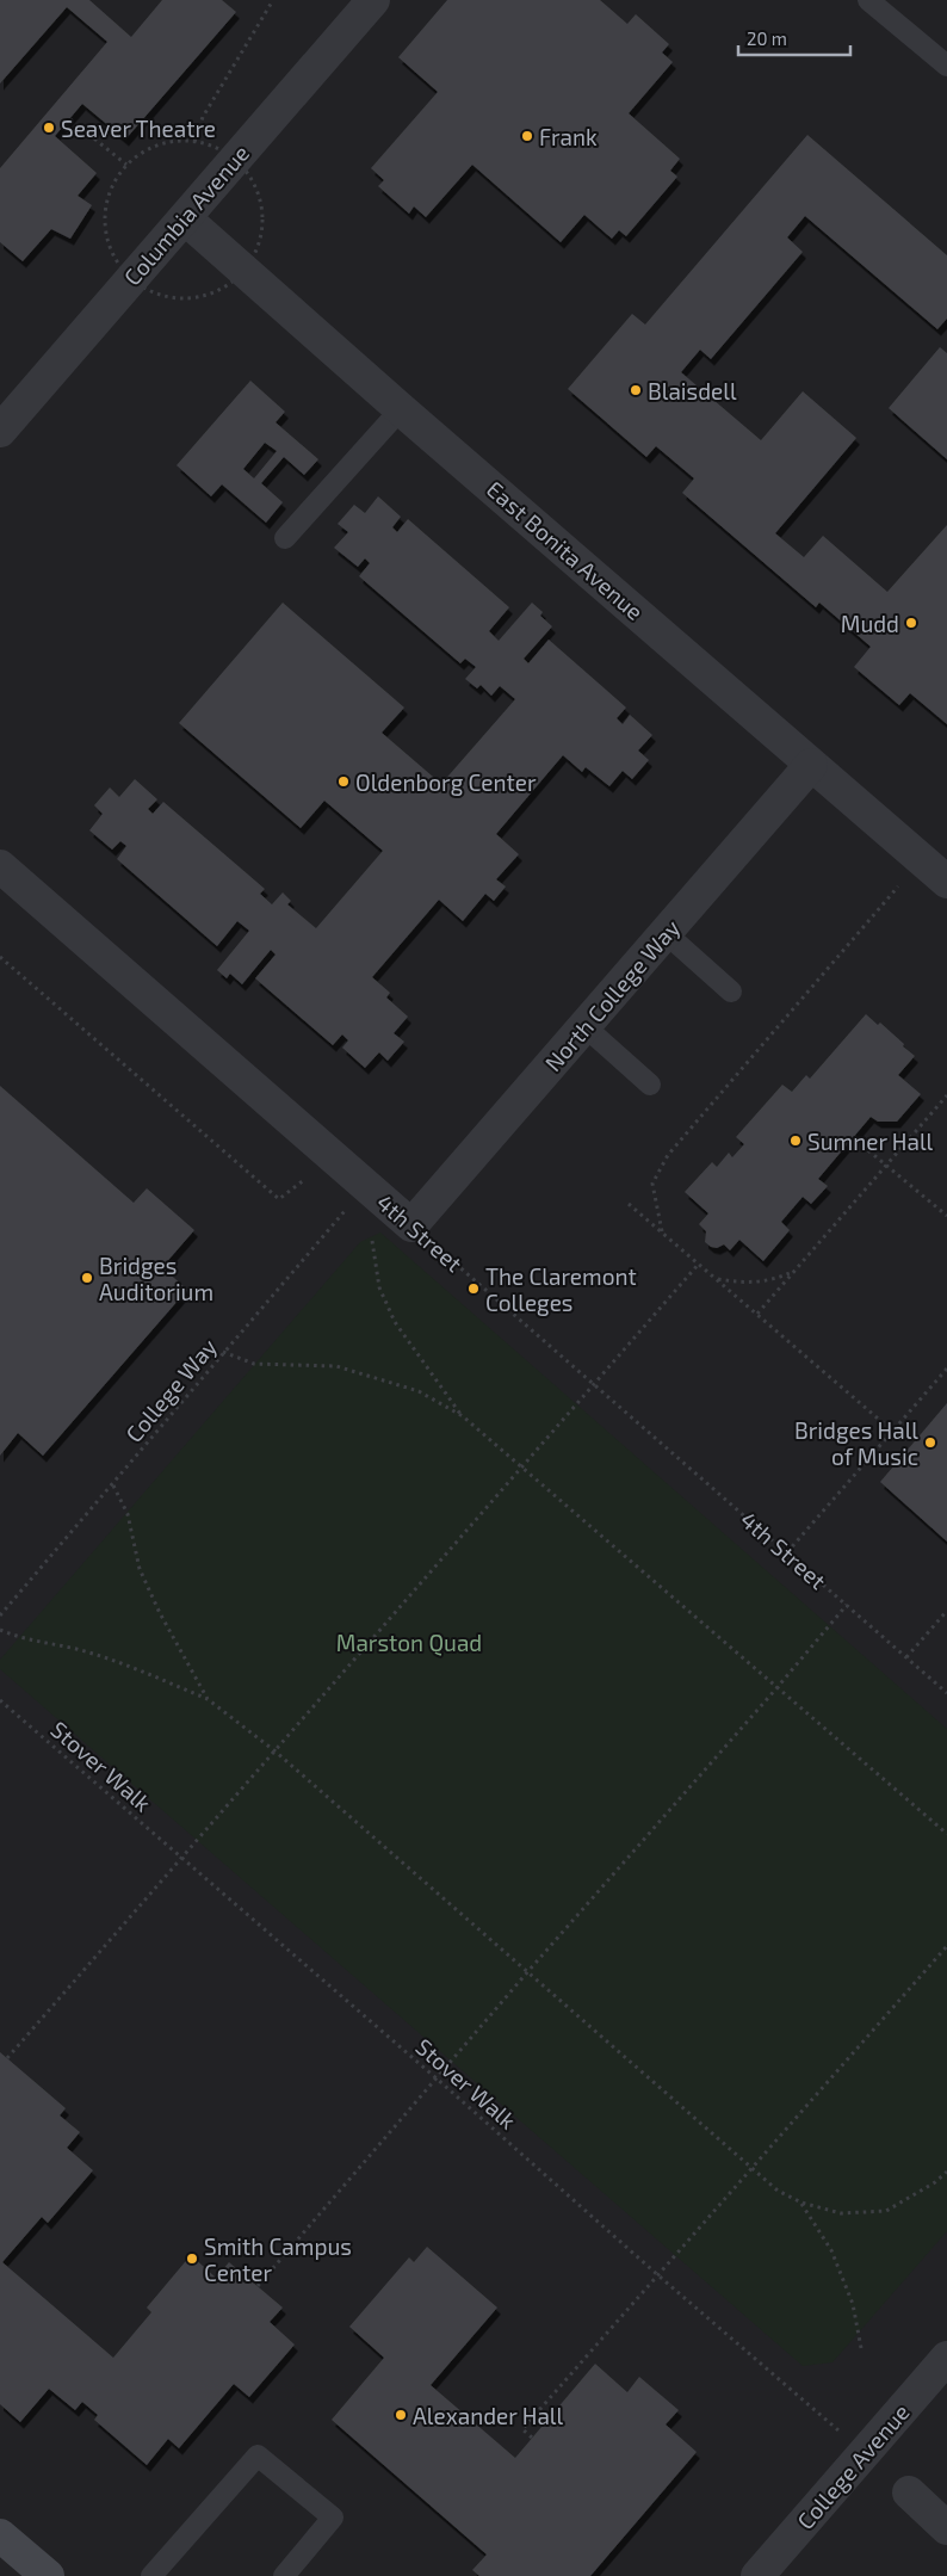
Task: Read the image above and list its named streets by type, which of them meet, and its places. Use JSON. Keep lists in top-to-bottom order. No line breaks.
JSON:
{"streets":{"street":["Columbia Avenue","East Bonita Avenue","North College Way","4th Street","College Avenue"],"path":["College Way","Stover Walk"]},"crossings":[["Columbia Avenue","East Bonita Avenue"],["East Bonita Avenue","North College Way"],["North College Way","4th Street"],["Stover Walk","College Avenue"]],"parks":["Marston Quad"],"places":["Seaver Theatre","Frank","Blaisdell","Mudd","Oldenborg Center","Sumner Hall","Bridges Auditorium","The Claremont Colleges","Bridges Hall of Music","Smith Campus Center","Alexander Hall"],"scale_bar":"20 m"}
